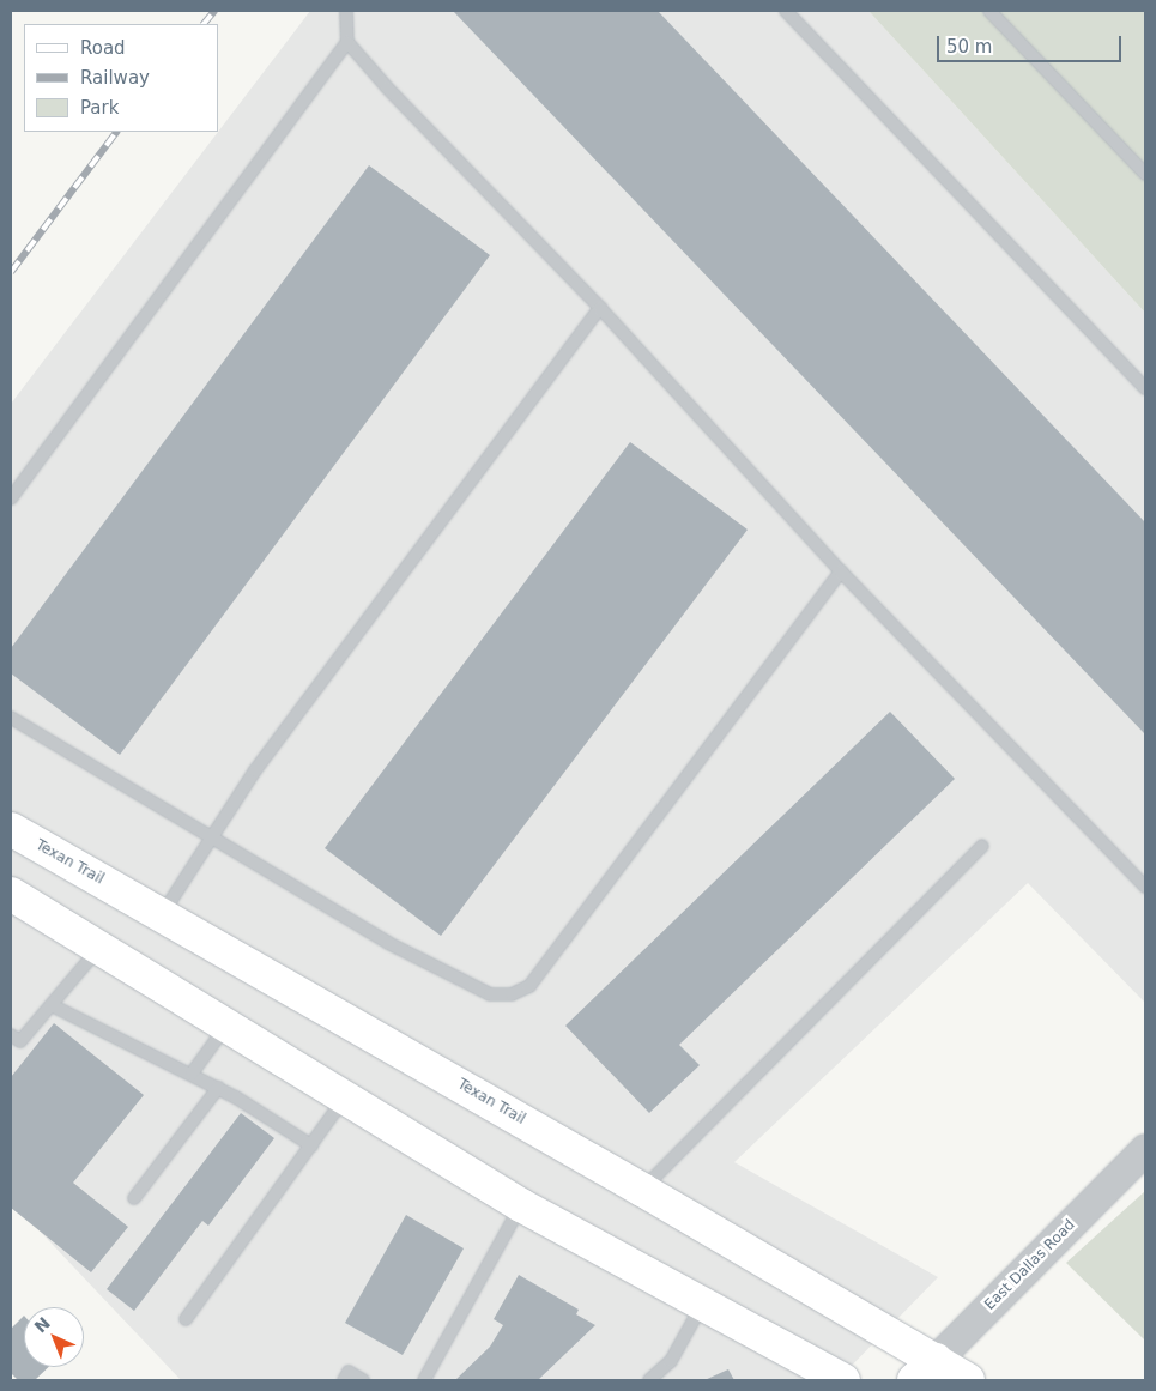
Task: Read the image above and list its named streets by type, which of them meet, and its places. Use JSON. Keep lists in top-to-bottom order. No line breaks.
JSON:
{"streets":{"main road":["Texan Trail"],"street":["East Dallas Road"]},"crossings":[["Texan Trail","East Dallas Road"]],"legend":["Road","Railway","Park"],"scale_bar":"50 m","north":"top left"}
